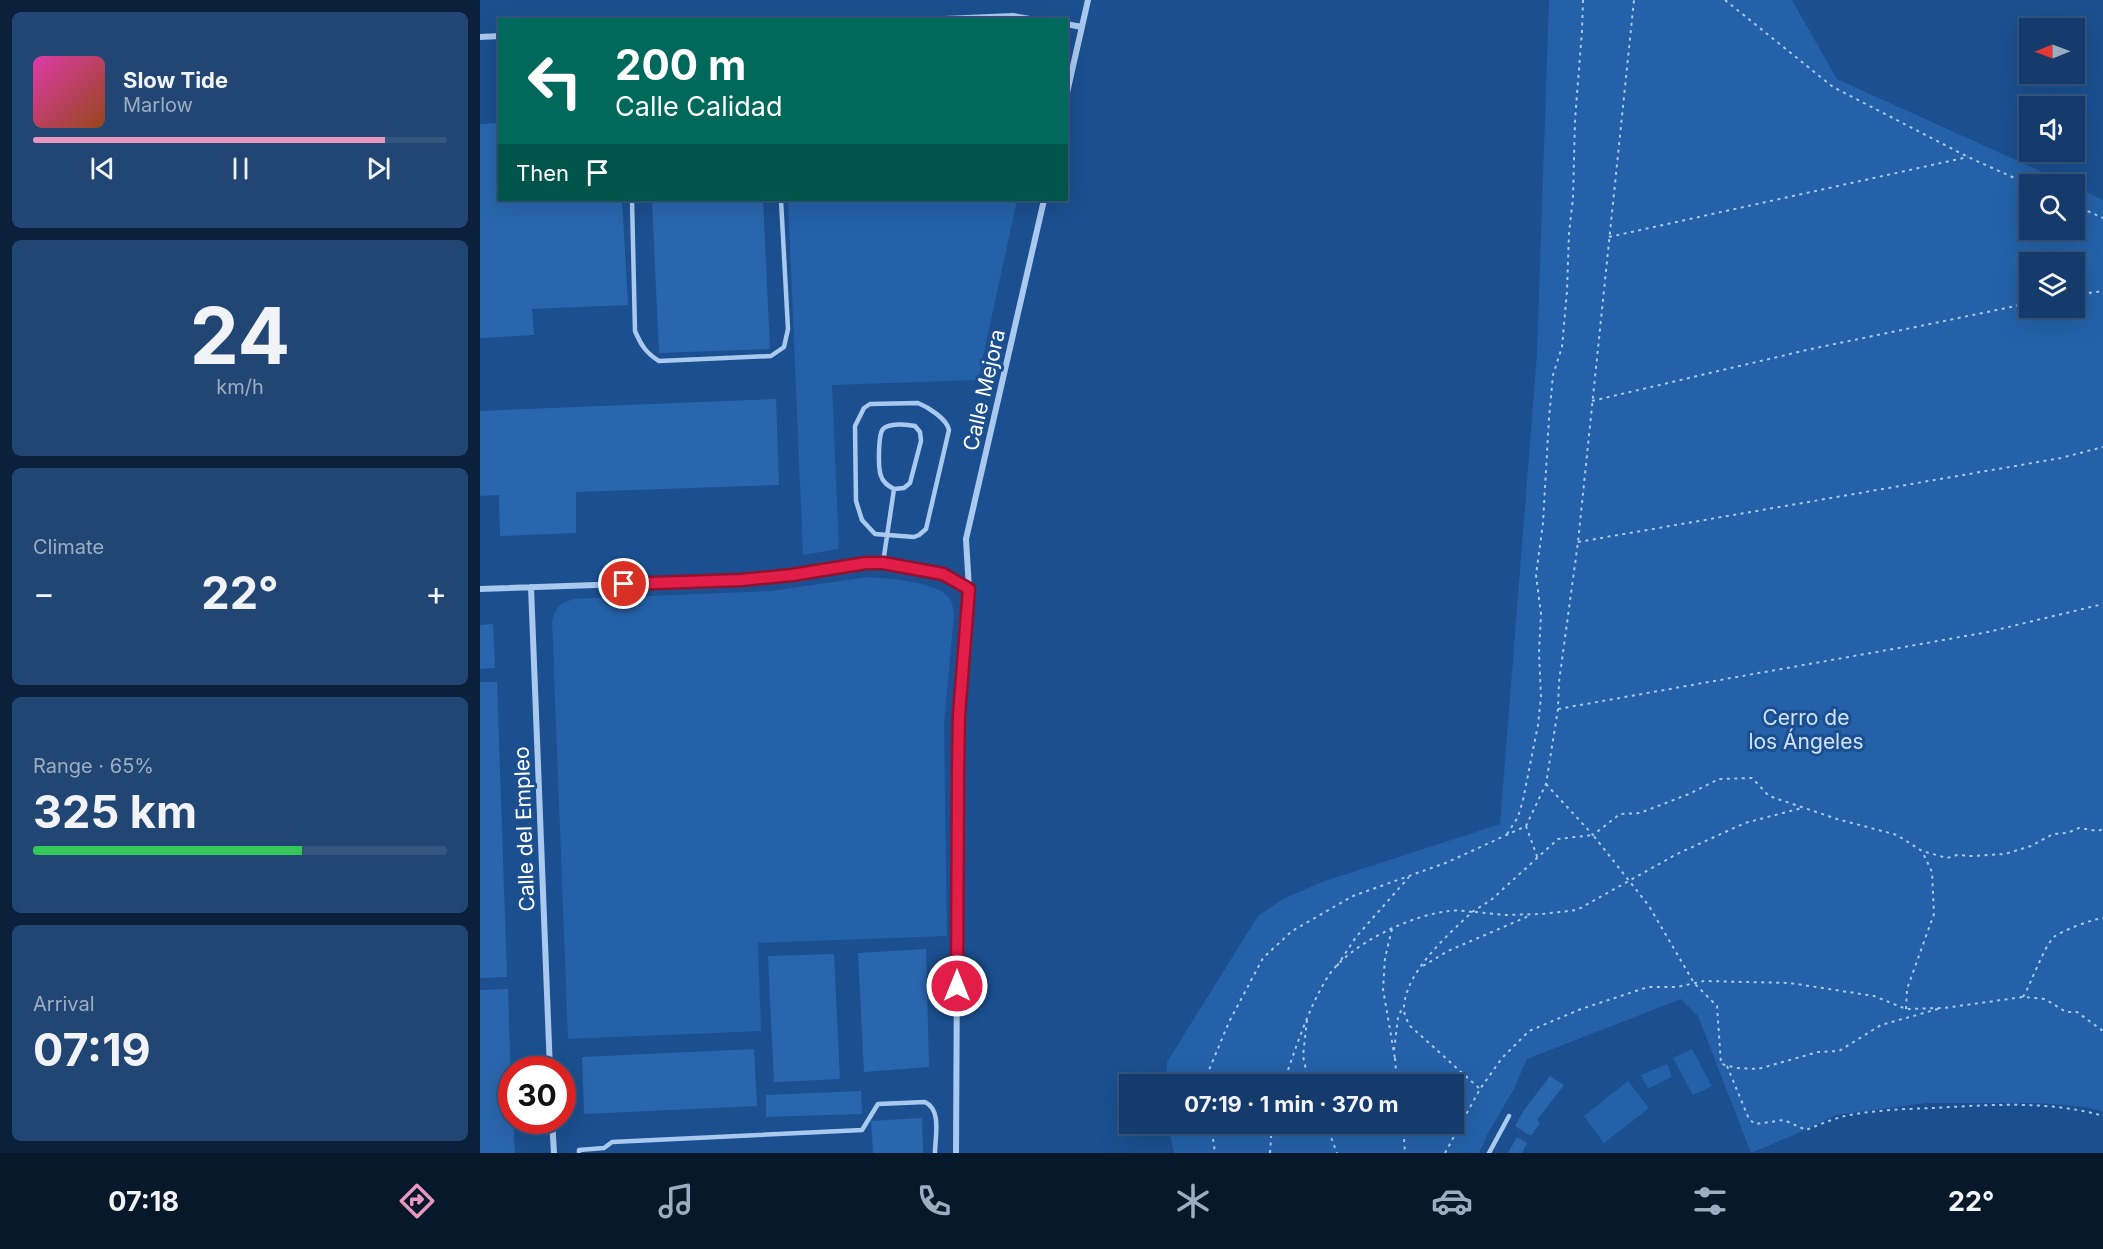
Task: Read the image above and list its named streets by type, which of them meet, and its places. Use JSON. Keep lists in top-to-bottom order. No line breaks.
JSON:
{"streets":{"street":["Calle Mejora","Calle del Empleo"]},"parks":["Cerro de los Ángeles"],"north":"left","page":{"turn":["200 m","Calle Calidad"],"song":["Slow Tide","Marlow"],"then":"Then","tile":[["24","km/h"],"Climate",["Range · 65%","325 km"],["Arrival","07:19"]],"heat":["−","22°","+"],"limit":"30","trip":"07:19 · 1 min · 370 m","tabs":["07:18","22°"]}}
